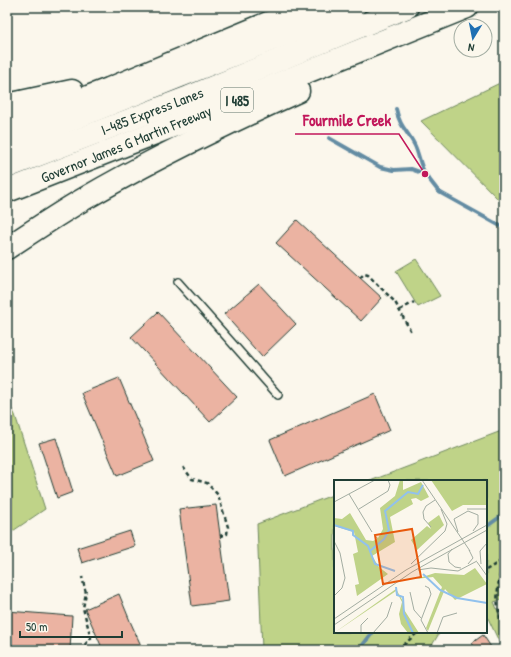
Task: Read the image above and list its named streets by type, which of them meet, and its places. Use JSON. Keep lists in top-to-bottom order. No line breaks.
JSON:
{"streets":{"highway":["I 485","I-485 Express Lanes","Governor James G Martin Freeway"]},"places":["Fourmile Creek"],"scale_bar":"50 m","north":"bottom"}
